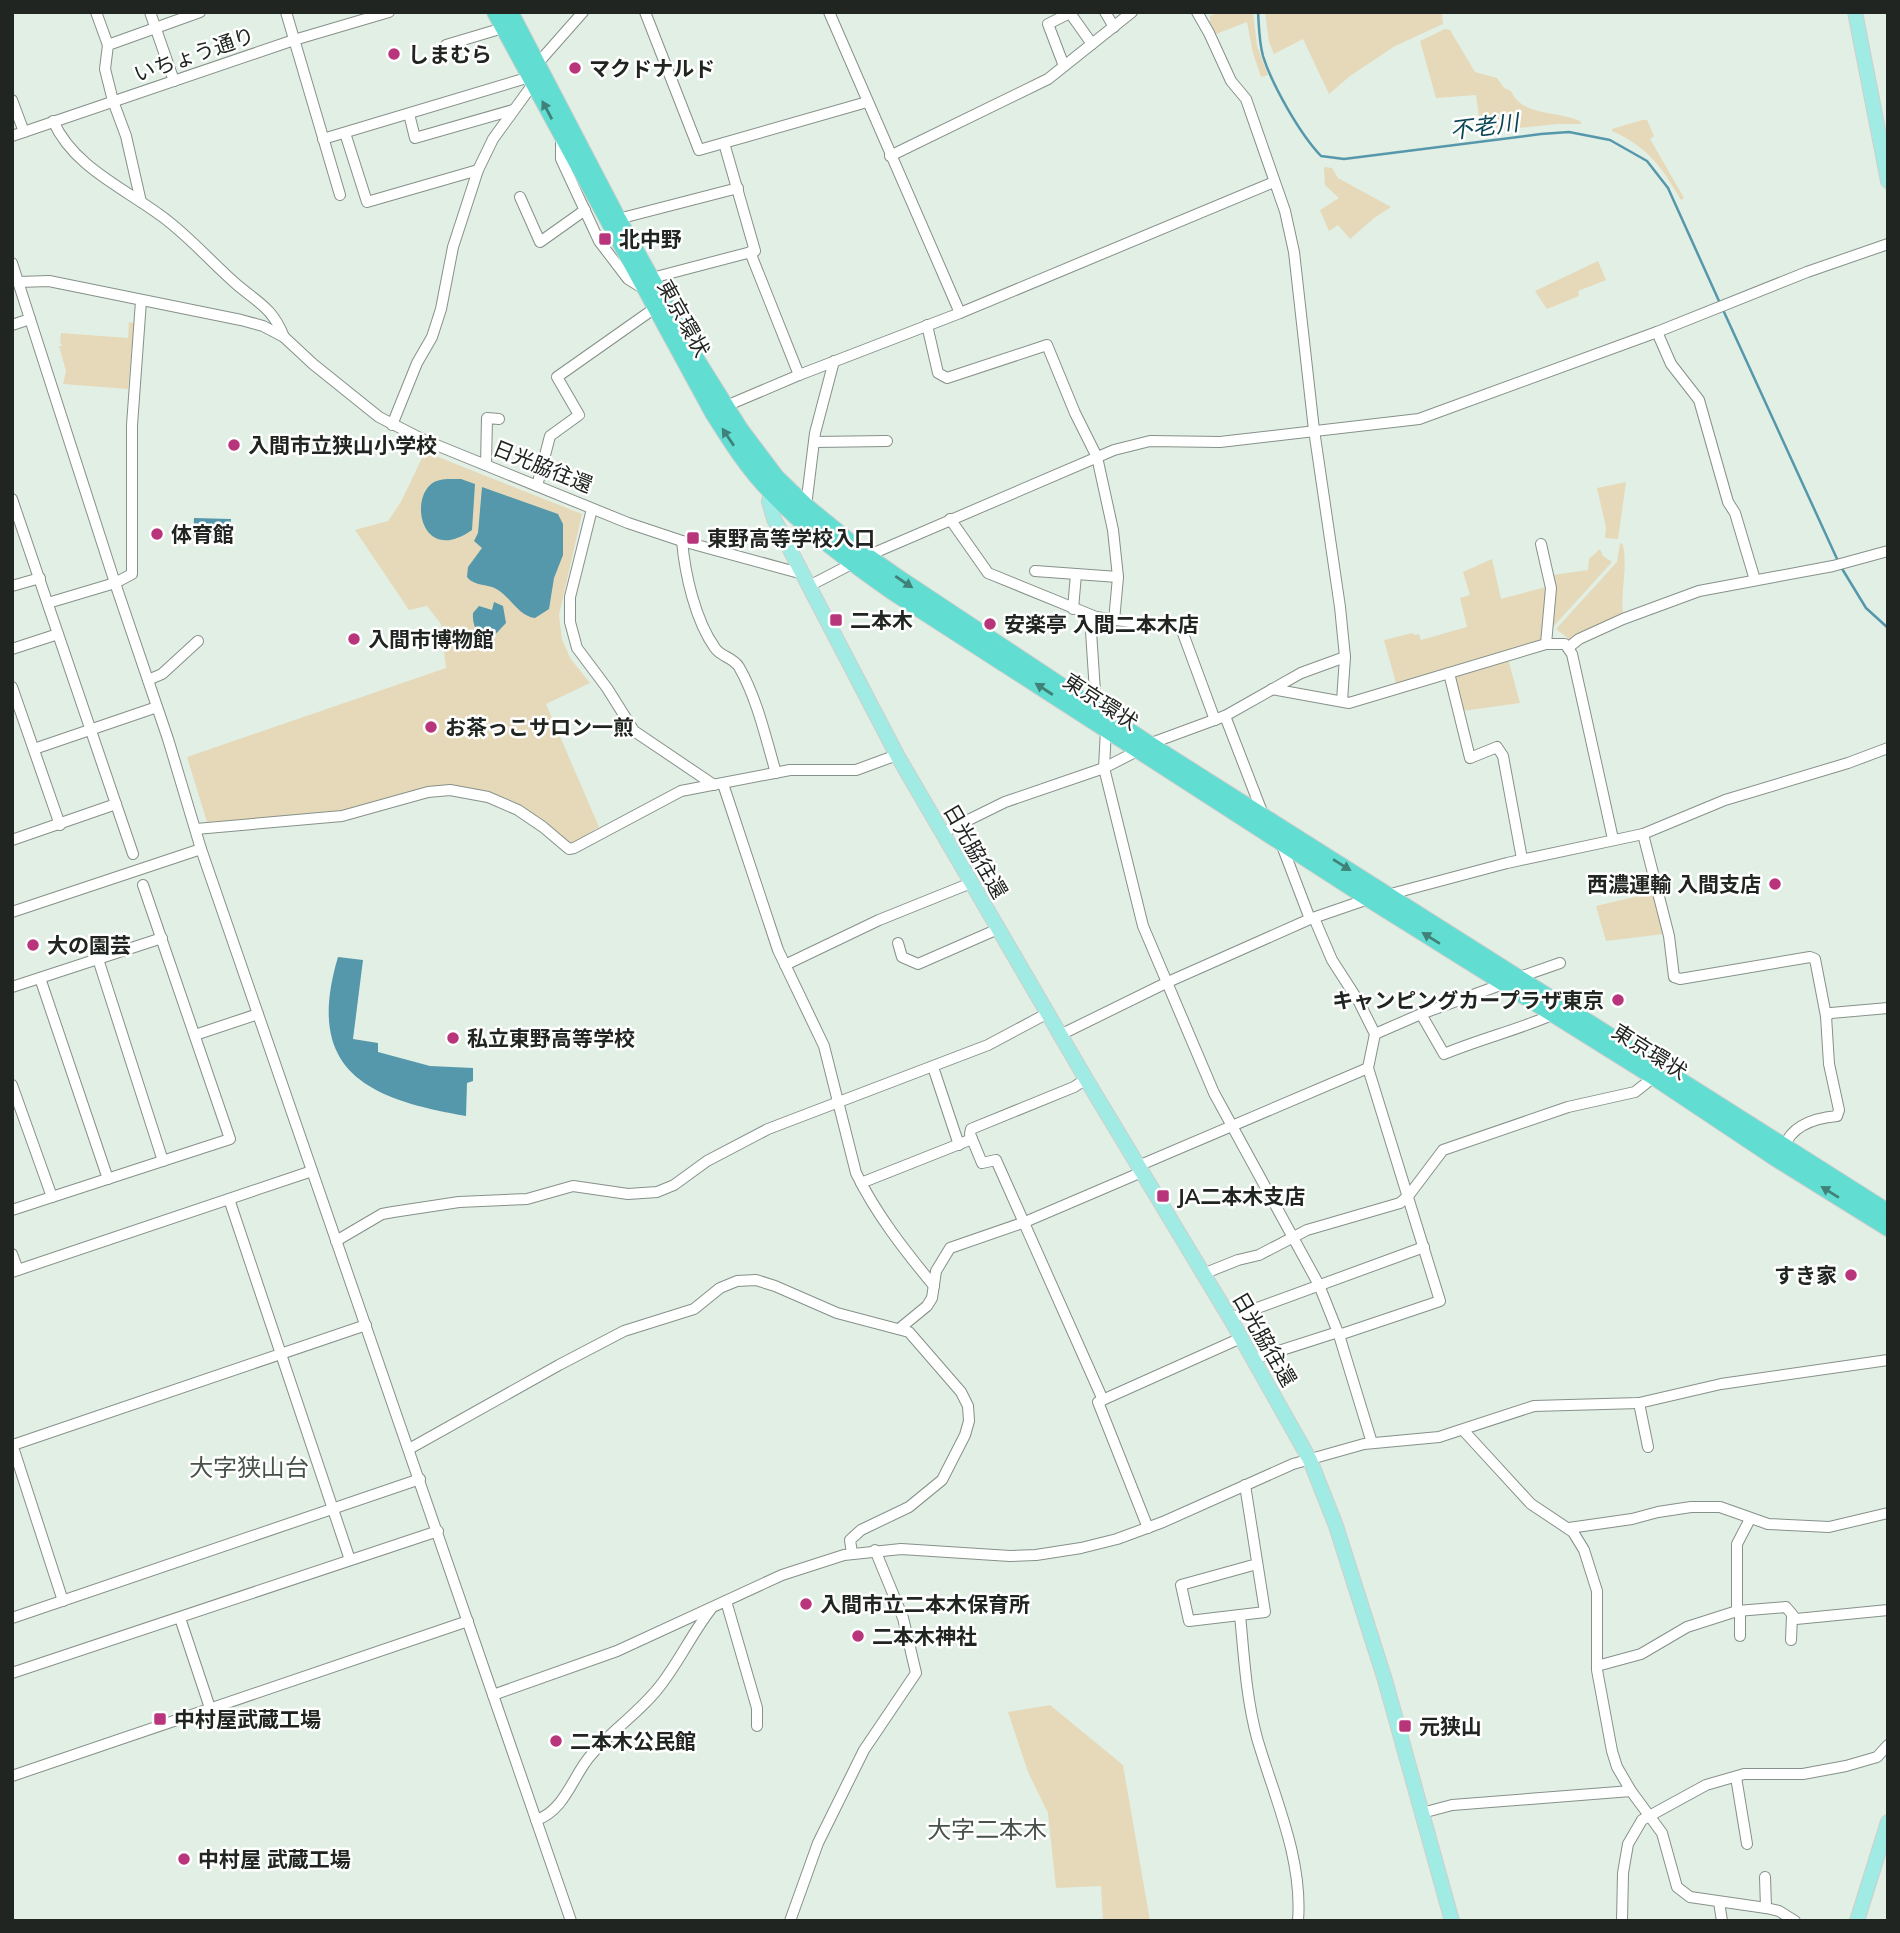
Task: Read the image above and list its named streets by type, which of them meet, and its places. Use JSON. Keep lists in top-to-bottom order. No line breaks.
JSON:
{"streets":{"highway":["東京環状"],"main road":["日光脇往還"],"street":["いちょう通り"]},"districts":["大字狭山台","大字二本木"],"water":["不老川"],"places":{"other":["しまむら","マクドナルド","入間市立狭山小学校","体育館","安楽亭 入間二本木店","入間市博物館","お茶っこサロン一煎","西濃運輸 入間支店","大の園芸","キャンピングカープラザ東京","私立東野高等学校","すき家","入間市立二本木保育所","二本木神社","二本木公民館","中村屋 武蔵工場"],"transit":["北中野","東野高等学校入口","二本木","JA二本木支店","中村屋武蔵工場","元狭山"]}}
